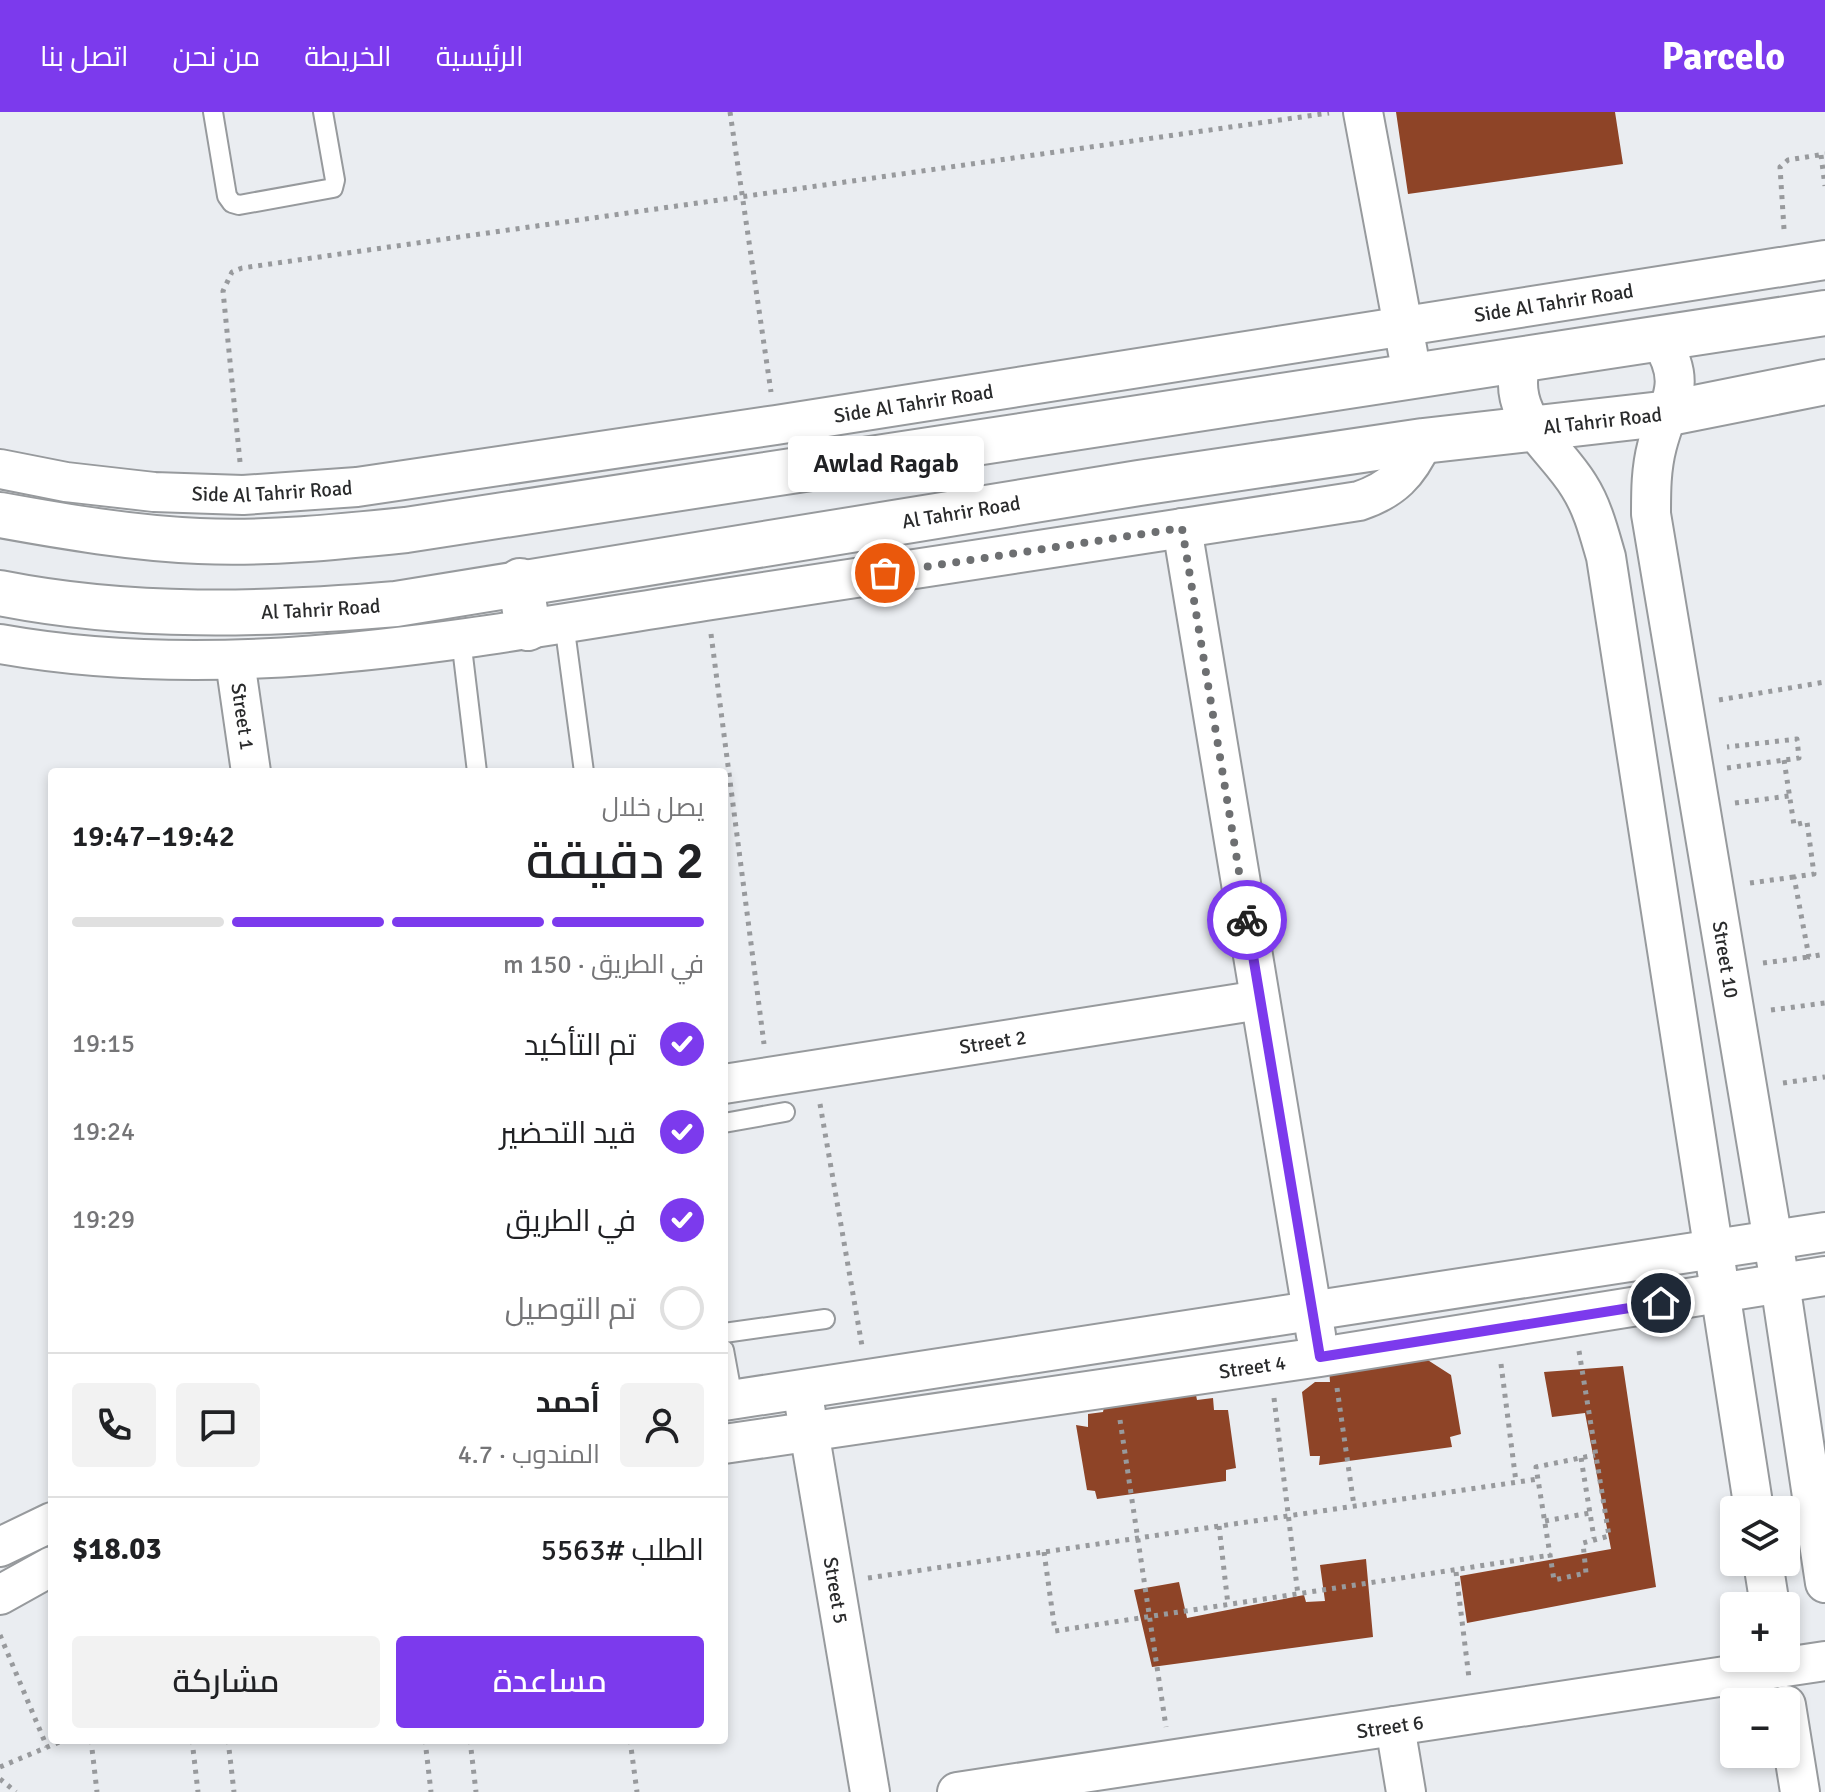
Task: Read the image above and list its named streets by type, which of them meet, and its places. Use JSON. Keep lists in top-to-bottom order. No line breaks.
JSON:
{"streets":{"street":["Side Al Tahrir Road","Al Tahrir Road","Street 1","Street 10","Street 2","Street 4","Street 5","Street 6"]},"crossings":[["Al Tahrir Road","Street 10"],["Street 10","Street 4"],["Street 4","Street 5"]],"places":["Awlad Ragab"],"page":{"header":"Parcelo","nav":["الرئيسية","الخريطة","من نحن","اتصل بنا"],"bubble":"Awlad Ragab","heading":["2 دقيقة","يصل خلال","19:42–19:47"],"panel":["أحمد","المندوب · 4.7","الطلب #5563","$18.03"],"bar":"في الطريق · 150 m","list":[["تم التأكيد","19:15"],["قيد التحضير","19:24"],["في الطريق","19:29"],"تم التوصيل"],"map_buttons":["+","−"],"buttons":["مساعدة","مشاركة"]}}
